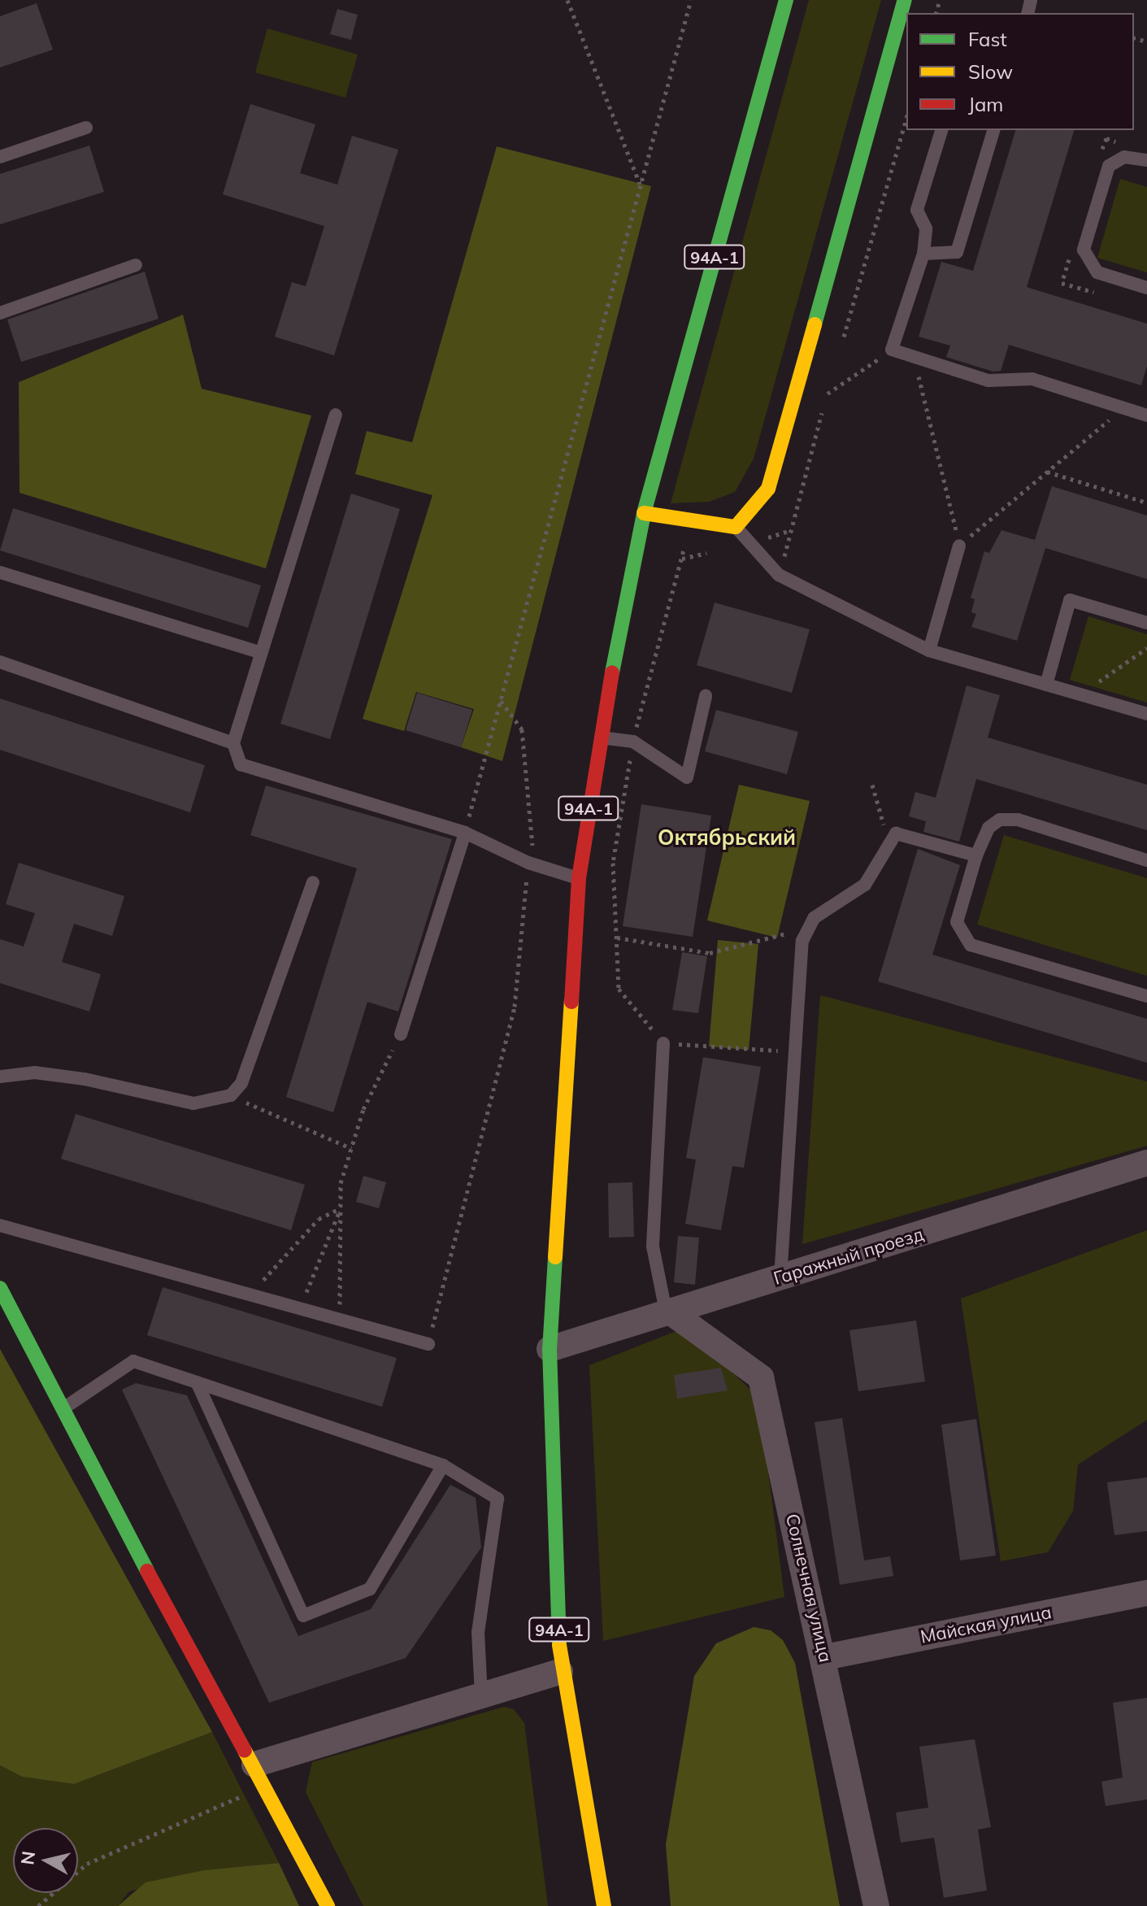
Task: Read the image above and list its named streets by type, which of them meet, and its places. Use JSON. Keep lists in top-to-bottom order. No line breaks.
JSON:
{"streets":{"main road":["94А-1"],"street":["Гаражный проезд","Солнечная улица","Майская улица"]},"crossings":[["94А-1","Гаражный проезд"],["Гаражный проезд","Солнечная улица"],["Солнечная улица","Майская улица"]],"districts":["Октябрьский"],"legend":["Fast","Slow","Jam"],"north":"left"}
